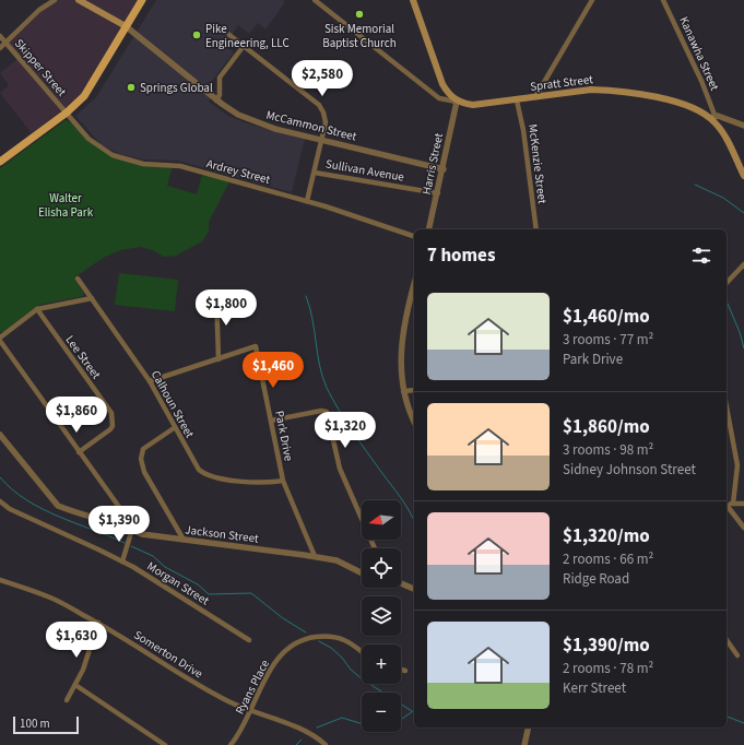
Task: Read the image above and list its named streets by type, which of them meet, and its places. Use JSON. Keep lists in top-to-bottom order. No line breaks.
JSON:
{"streets":{"main road":["Spratt Street"],"street":["Kanawha Street","Skipper Street","McCammon Street","Harris Street","McKenzie Street","Sullivan Avenue","Ardrey Street","Lee Street","Calhoun Street","Park Drive","Jackson Street","Morgan Street","Somerton Drive","Ryans Place"]},"crossings":[["Kanawha Street","Spratt Street"],["Skipper Street","Ardrey Street"],["Spratt Street","Harris Street"],["Spratt Street","McKenzie Street"],["McCammon Street","Harris Street"],["Harris Street","Sullivan Avenue"],["Calhoun Street","Park Drive"],["Park Drive","Jackson Street"],["Somerton Drive","Ryans Place"]],"parks":["Walter Elisha Park"],"places":["Sisk Memorial Baptist Church","Pike Engineering, LLC","Springs Global"],"scale_bar":"100 m","north":"left","page":{"price":["$2,580","$1,800","$1,460","$1,860","$1,320","$1,390","$1,630"],"heading":"7 homes","list":[{"name":"$1,460/mo","note":"3 rooms · 77 m² · Park Drive"},{"name":"$1,860/mo","note":"3 rooms · 98 m² · Sidney Johnson Street"},{"name":"$1,320/mo","note":"2 rooms · 66 m² · Ridge Road"},{"name":"$1,390/mo","note":"2 rooms · 78 m² · Kerr Street"}],"map_buttons":["+","−"],"scale":"100 m"}}
